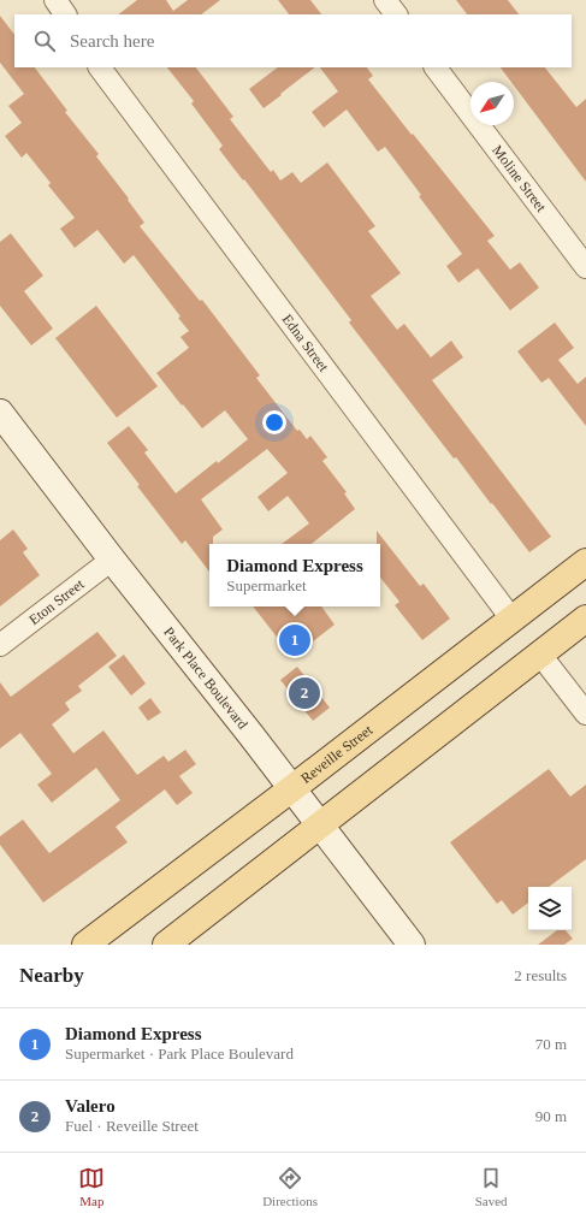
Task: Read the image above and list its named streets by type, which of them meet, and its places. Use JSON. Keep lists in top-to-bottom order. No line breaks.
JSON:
{"streets":{"main road":["Park Place Boulevard","Reveille Street"],"street":["Moline Street","Edna Street","Eton Street"]},"crossings":[["Edna Street","Reveille Street"],["Eton Street","Park Place Boulevard"],["Park Place Boulevard","Reveille Street"]],"north":"bottom left","page":{"search":"Search here","popup":["Diamond Express","Supermarket"],"pins":["1","2"],"heading":["Nearby","2 results"],"list":[{"mark":"1","name":"Diamond Express","note":"Supermarket · Park Place Boulevard","value":"70 m"},{"mark":"2","name":"Valero","note":"Fuel · Reveille Street","value":"90 m"}],"nav":["Map","Directions","Saved"]}}
